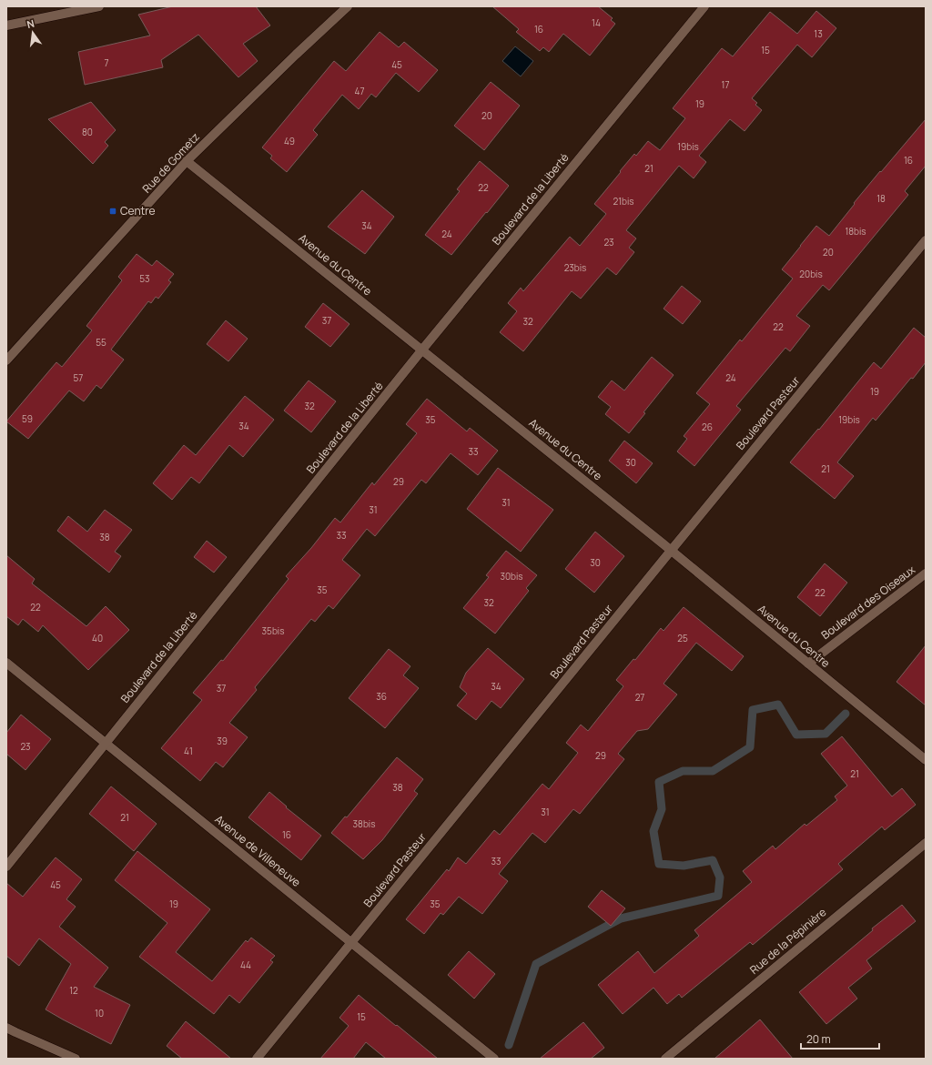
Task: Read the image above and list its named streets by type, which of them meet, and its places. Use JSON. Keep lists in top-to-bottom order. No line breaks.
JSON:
{"streets":{"street":["Rue de Gometz","Boulevard de la Liberté","Avenue du Centre","Boulevard Pasteur","Boulevard des Oiseaux","Avenue de Villeneuve","Rue de la Pépinière"]},"crossings":[["Rue de Gometz","Avenue du Centre"],["Boulevard de la Liberté","Avenue du Centre"],["Boulevard de la Liberté","Avenue de Villeneuve"],["Avenue du Centre","Boulevard Pasteur"],["Avenue du Centre","Boulevard des Oiseaux"],["Boulevard Pasteur","Avenue de Villeneuve"]],"places":{"transit":["Centre"]},"house_numbers":["14","16","13","15","7","45","17","47","19","20","80","49","19bis","16","21","22","18","21bis","34","18bis","24","23","20","23bis","20bis","53","37","32","22","55","57","24","19","32","59","35","19bis","34","26","33","30","21","29","31","31","33","38","30","30bis","35","22","32","22","35bis","40","25","34","37","36","27","39","23","41","29","21","38","31","21","38bis","16","33","45","19","35","44","12","10","15"],"scale_bar":"20 m","north":"top"}
